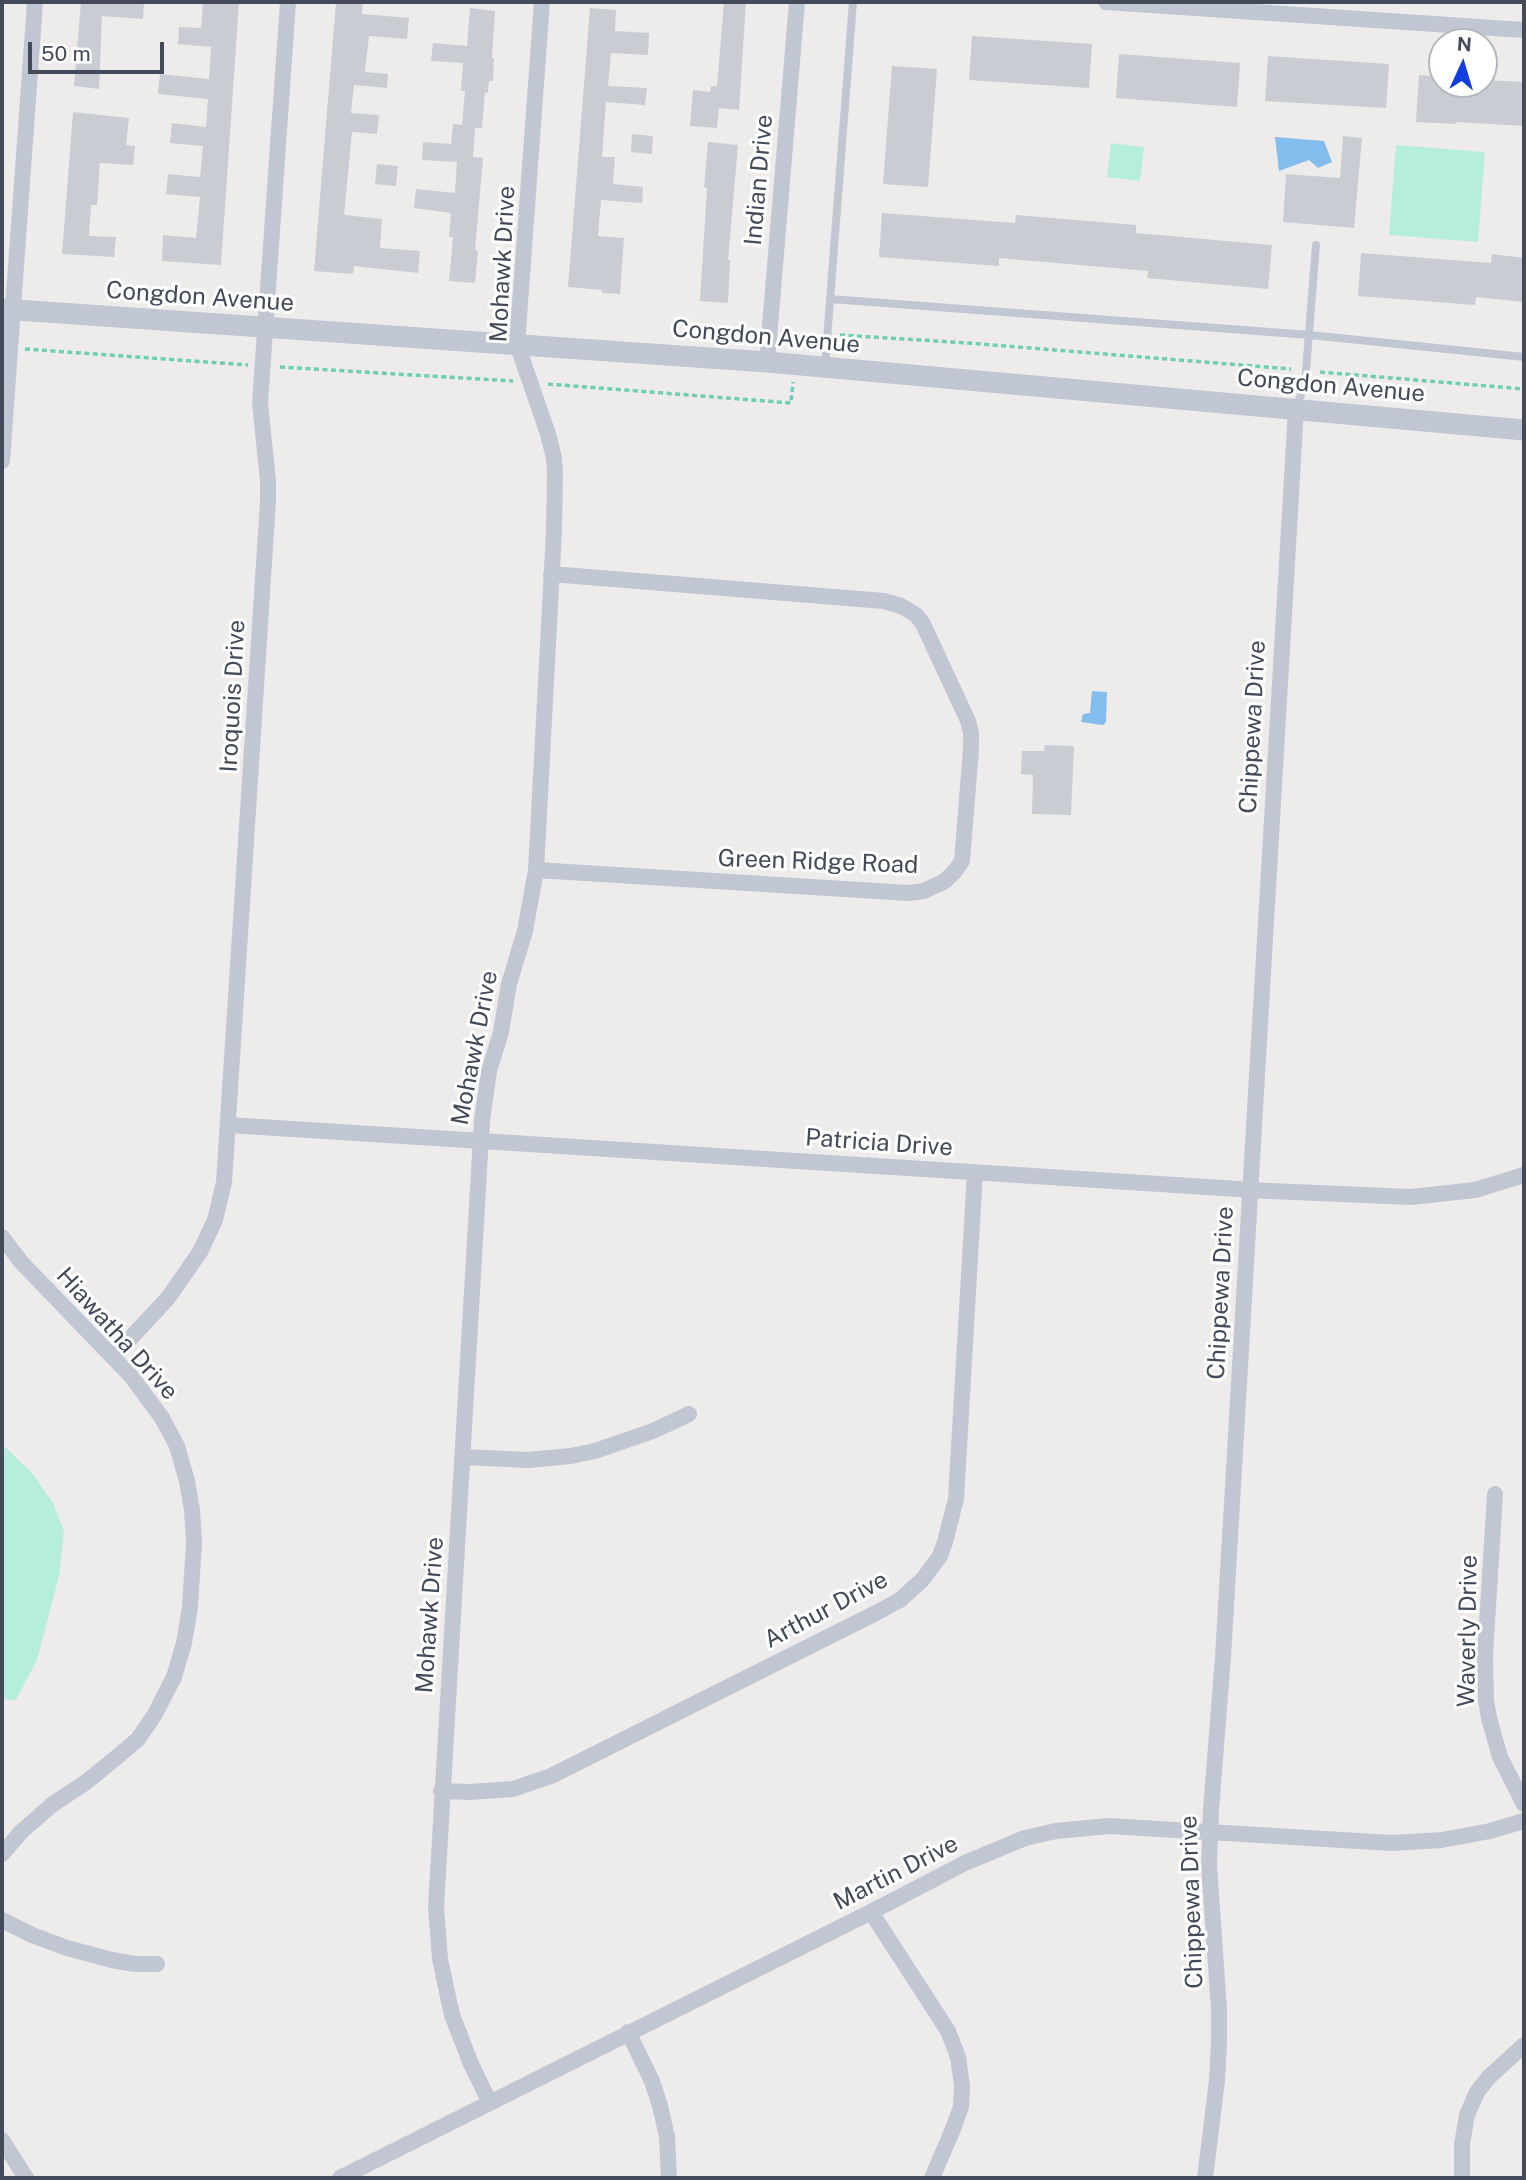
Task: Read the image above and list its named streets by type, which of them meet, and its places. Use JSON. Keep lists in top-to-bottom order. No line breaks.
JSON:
{"streets":{"street":["Indian Drive","Mohawk Drive","Congdon Avenue","Iroquois Drive","Chippewa Drive","Green Ridge Road","Patricia Drive","Hiawatha Drive","Arthur Drive","Waverly Drive","Martin Drive"]},"crossings":[["Indian Drive","Congdon Avenue"],["Mohawk Drive","Congdon Avenue"],["Mohawk Drive","Green Ridge Road"],["Mohawk Drive","Patricia Drive"],["Mohawk Drive","Arthur Drive"],["Mohawk Drive","Martin Drive"],["Congdon Avenue","Iroquois Drive"],["Congdon Avenue","Chippewa Drive"],["Iroquois Drive","Patricia Drive"],["Iroquois Drive","Hiawatha Drive"],["Chippewa Drive","Patricia Drive"],["Chippewa Drive","Martin Drive"],["Patricia Drive","Arthur Drive"]],"scale_bar":"50 m","north":"top"}
